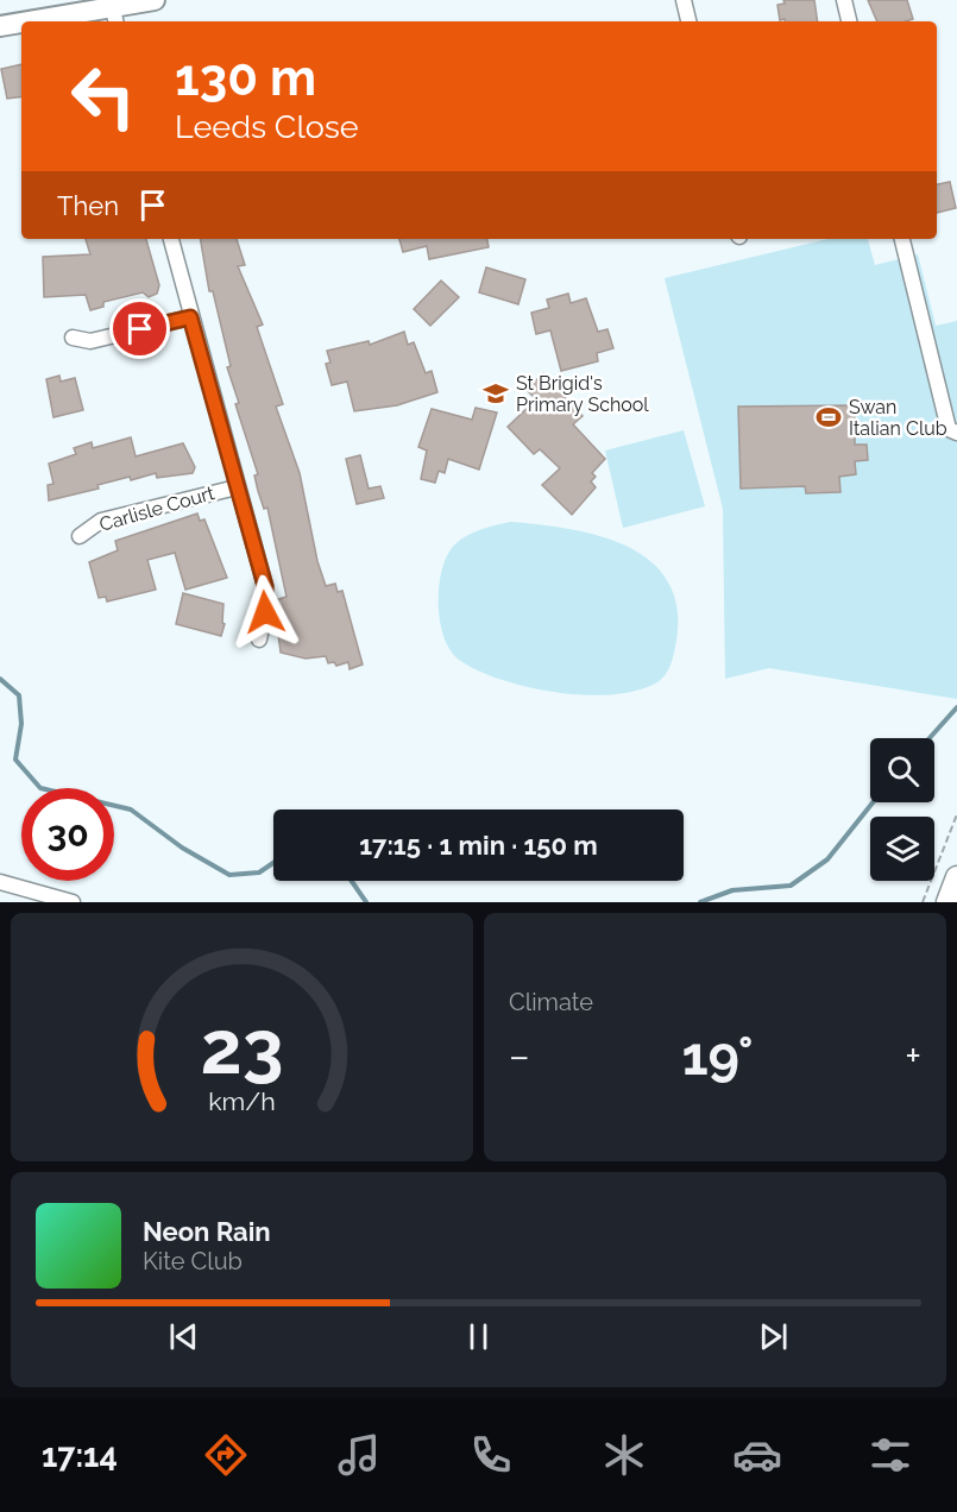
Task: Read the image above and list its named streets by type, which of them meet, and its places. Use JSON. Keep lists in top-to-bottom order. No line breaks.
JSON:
{"streets":{"street":["Carlisle Court"]},"places":{"school or university":["St Brigid's Primary School"],"sports":["Swan Italian Club"]},"page":{"turn":["130 m","Leeds Close"],"then":"Then","limit":"30","trip":"17:15 · 1 min · 150 m","tile":"Climate","heat":["−","19°","+"],"song":["Neon Rain","Kite Club"],"tabs":"17:14","gauge":["23","km/h"]}}
